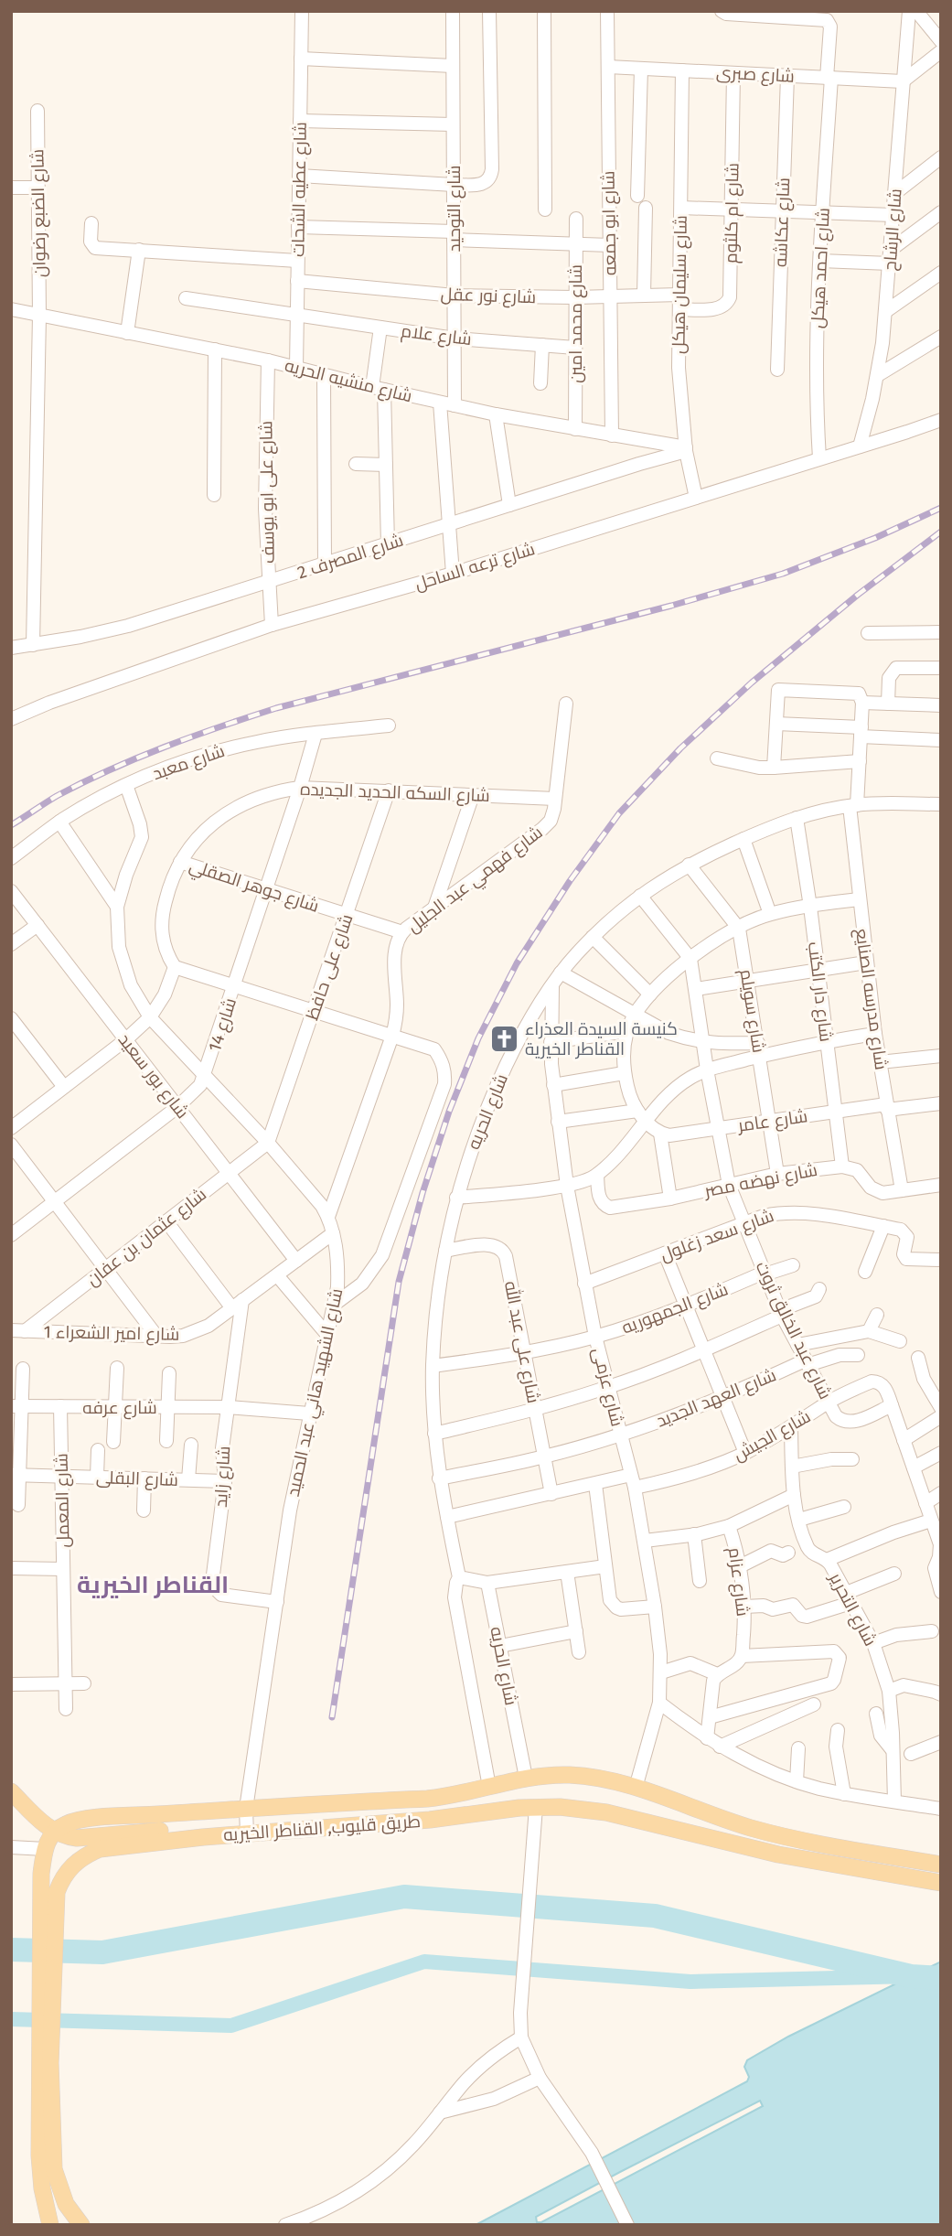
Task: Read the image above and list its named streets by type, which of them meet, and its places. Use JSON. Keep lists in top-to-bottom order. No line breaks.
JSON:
{"streets":{"main road":["طريق قليوب, القناطر الخيريه"],"street":["شارع صبرى","شارع عطيه الشحات","شارع التوحيد","شارع الضبع رضوان","شارع ام كلثوم","شارع عكاشه","شارع ابو جمعه","شارع الرشاح","شارع احمد هيكل","شارع سليمان هيكل","شارع نور عقل","شارع محمد امين","شارع علام","شارع منشيه الحريه","شارع على ابو يوسف","شارع المصرف 2","شارع ترعه الساحل","شارع معبد","شارع السكه الحديد الجديده","شارع فهمي عبد الجليل","شارع جوهر الصقلي","شارع على حافظ","شارع دار الكتب","شارع مدرسه الصنايع","شارع سويلم","شارع 14","شارع بور سعيد","شارع الحريه","شارع عامر","شارع نهضه مصر","شارع سعد زغلول","شارع عثمان بن عفان","شارع الجمهوريه","شارع عبد الخالق ثروت","شارع امير الشعراء 1","شارع على عبد الله","شارع عزمى","شارع الشهيد هاني عبد الحميد","شارع العهد الجديد","شارع عرفه","شارع الجيش","شارع زايد","شارع البقلى","شارع المعمل","شارع عزام","شارع التحرير"]},"crossings":[["شارع صبرى","شارع ام كلثوم"],["شارع صبرى","شارع عكاشه"],["شارع صبرى","شارع ابو جمعه"],["شارع صبرى","شارع الرشاح"],["شارع صبرى","شارع احمد هيكل"],["شارع صبرى","شارع سليمان هيكل"],["شارع عطيه الشحات","شارع نور عقل"],["شارع عطيه الشحات","شارع علام"],["شارع عطيه الشحات","شارع منشيه الحريه"],["شارع التوحيد","شارع نور عقل"],["شارع التوحيد","شارع علام"],["شارع التوحيد","شارع منشيه الحريه"],["شارع الضبع رضوان","شارع منشيه الحريه"],["شارع الضبع رضوان","شارع المصرف 2"],["شارع ام كلثوم","شارع سليمان هيكل"],["شارع ابو جمعه","شارع نور عقل"],["شارع ابو جمعه","شارع منشيه الحريه"],["شارع الرشاح","شارع ترعه الساحل"],["شارع احمد هيكل","شارع ترعه الساحل"],["شارع سليمان هيكل","شارع نور عقل"],["شارع سليمان هيكل","شارع منشيه الحريه"],["شارع سليمان هيكل","شارع المصرف 2"],["شارع سليمان هيكل","شارع ترعه الساحل"],["شارع نور عقل","شارع محمد امين"],["شارع محمد امين","شارع علام"],["شارع محمد امين","شارع منشيه الحريه"],["شارع منشيه الحريه","شارع على ابو يوسف"],["شارع منشيه الحريه","شارع المصرف 2"],["شارع على ابو يوسف","شارع المصرف 2"],["شارع على ابو يوسف","شارع ترعه الساحل"],["شارع معبد","شارع 14"],["شارع السكه الحديد الجديده","شارع فهمي عبد الجليل"],["شارع السكه الحديد الجديده","شارع جوهر الصقلي"],["شارع السكه الحديد الجديده","شارع على حافظ"],["شارع السكه الحديد الجديده","شارع 14"],["شارع فهمي عبد الجليل","شارع جوهر الصقلي"],["شارع فهمي عبد الجليل","شارع الشهيد هاني عبد الحميد"],["شارع جوهر الصقلي","شارع على حافظ"],["شارع جوهر الصقلي","شارع 14"],["شارع على حافظ","شارع عثمان بن عفان"],["شارع على حافظ","شارع الشهيد هاني عبد الحميد"],["شارع دار الكتب","شارع الحريه"],["شارع دار الكتب","شارع عامر"],["شارع دار الكتب","شارع نهضه مصر"],["شارع مدرسه الصنايع","شارع الحريه"],["شارع مدرسه الصنايع","شارع عامر"],["شارع مدرسه الصنايع","شارع نهضه مصر"],["شارع سويلم","شارع الحريه"],["شارع سويلم","شارع عامر"],["شارع سويلم","شارع نهضه مصر"],["شارع 14","شارع بور سعيد"],["شارع 14","شارع الشهيد هاني عبد الحميد"],["شارع بور سعيد","شارع عثمان بن عفان"],["شارع بور سعيد","شارع امير الشعراء 1"],["شارع الحريه","شارع الجمهوريه"],["شارع الحريه","شارع على عبد الله"],["شارع الحريه","شارع عزمى"],["شارع الحريه","شارع العهد الجديد"],["شارع الحريه","شارع الجيش"],["شارع الحريه","طريق قليوب, القناطر الخيريه"],["شارع عامر","شارع عبد الخالق ثروت"],["شارع نهضه مصر","شارع عبد الخالق ثروت"],["شارع سعد زغلول","شارع عبد الخالق ثروت"],["شارع سعد زغلول","شارع عزمى"],["شارع عثمان بن عفان","شارع امير الشعراء 1"],["شارع عثمان بن عفان","شارع الشهيد هاني عبد الحميد"],["شارع الجمهوريه","شارع عبد الخالق ثروت"],["شارع الجمهوريه","شارع على عبد الله"],["شارع الجمهوريه","شارع عزمى"],["شارع عبد الخالق ثروت","شارع العهد الجديد"],["شارع عبد الخالق ثروت","شارع الجيش"],["شارع امير الشعراء 1","شارع الشهيد هاني عبد الحميد"],["شارع امير الشعراء 1","شارع زايد"],["شارع على عبد الله","شارع العهد الجديد"],["شارع على عبد الله","شارع الجيش"],["شارع عزمى","شارع العهد الجديد"],["شارع عزمى","شارع الجيش"],["شارع عزمى","طريق قليوب, القناطر الخيريه"],["شارع الشهيد هاني عبد الحميد","شارع عرفه"],["شارع الشهيد هاني عبد الحميد","شارع زايد"],["شارع الشهيد هاني عبد الحميد","طريق قليوب, القناطر الخيريه"],["شارع عرفه","شارع زايد"],["شارع عرفه","شارع المعمل"],["شارع الجيش","شارع التحرير"],["شارع زايد","شارع البقلى"],["شارع البقلى","شارع المعمل"]],"districts":["القناطر الخيرية"],"places":{"church":["كنيسة السيدة العذراء القناطر الخيرية"]}}
